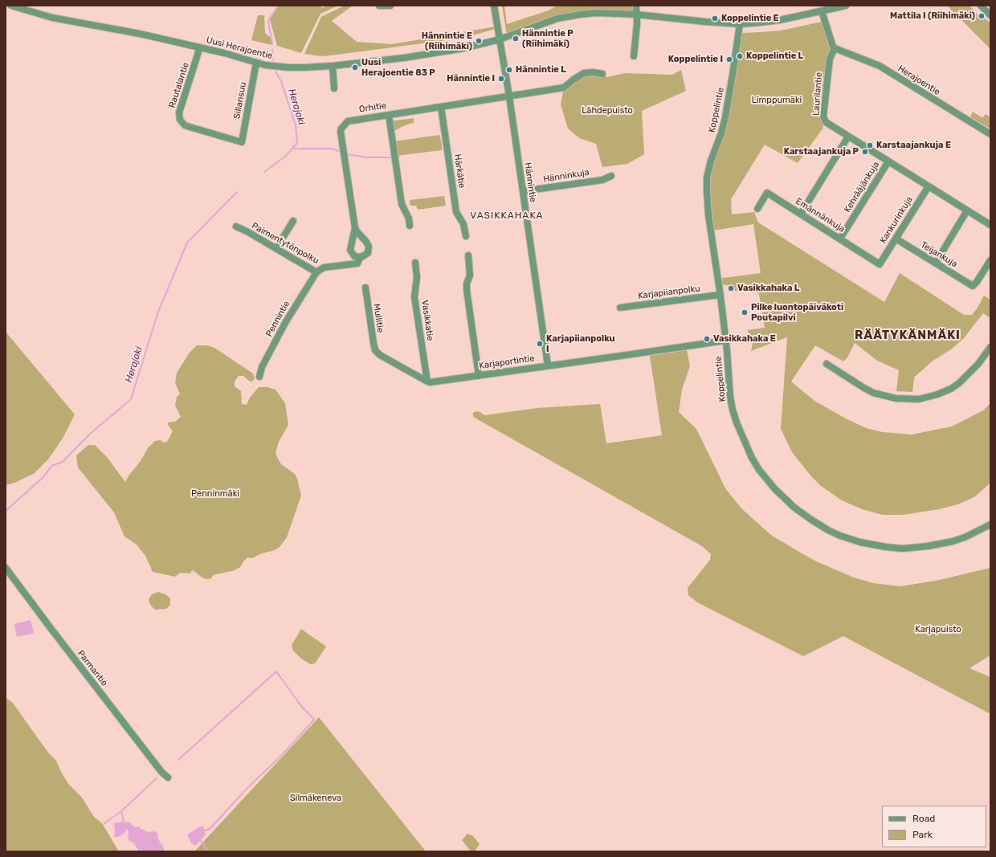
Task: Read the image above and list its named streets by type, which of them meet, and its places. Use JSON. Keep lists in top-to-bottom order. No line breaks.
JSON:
{"streets":{"street":["Uusi Herajoentie","Herajoentie","Rautalantie","Laurilantie","Sillansuu","Orhitie","Koppelintie","Härkätie","Hänninkuja","Hännintie","Kehrääjänkuja","Emännänkuja","Kankurinkuja","Paimentytönpolku","Teijankuja","Karjapiianpolku","Mullitie","Pennintie","Vasikkatie","Karjaportintie","Parmantie"]},"crossings":[["Uusi Herajoentie","Rautalantie"],["Uusi Herajoentie","Sillansuu"],["Uusi Herajoentie","Koppelintie"],["Uusi Herajoentie","Hännintie"],["Herajoentie","Laurilantie"],["Rautalantie","Sillansuu"],["Laurilantie","Kehrääjänkuja"],["Laurilantie","Kankurinkuja"],["Orhitie","Härkätie"],["Orhitie","Hännintie"],["Orhitie","Paimentytönpolku"],["Koppelintie","Karjapiianpolku"],["Koppelintie","Karjaportintie"],["Hänninkuja","Hännintie"],["Hännintie","Karjaportintie"],["Kehrääjänkuja","Emännänkuja"],["Emännänkuja","Kankurinkuja"],["Kankurinkuja","Teijankuja"],["Paimentytönpolku","Pennintie"],["Mullitie","Vasikkatie"],["Mullitie","Karjaportintie"],["Vasikkatie","Karjaportintie"]],"districts":["VASIKKAHAKA","RÄÄTYKÄNMÄKI"],"water":["Herajoki"],"parks":["Limppumäki","Lähdepuisto","Penninmäki","Karjapuisto","Silmäkeneva"],"places":["Mattila I (Riihimäki)","Koppelintie E","Hännintie P (Riihimäki)","Hännintie E (Riihimäki)","Koppelintie L","Koppelintie I","Uusi Herajoentie 83 P","Hännintie L","Hännintie I","Karstaajankuja E","Karstaajankuja P","Vasikkahaka L","Pilke luontopäiväkoti Poutapilvi","Vasikkahaka E","Karjapiianpolku I"],"legend":["Road","Park"]}
